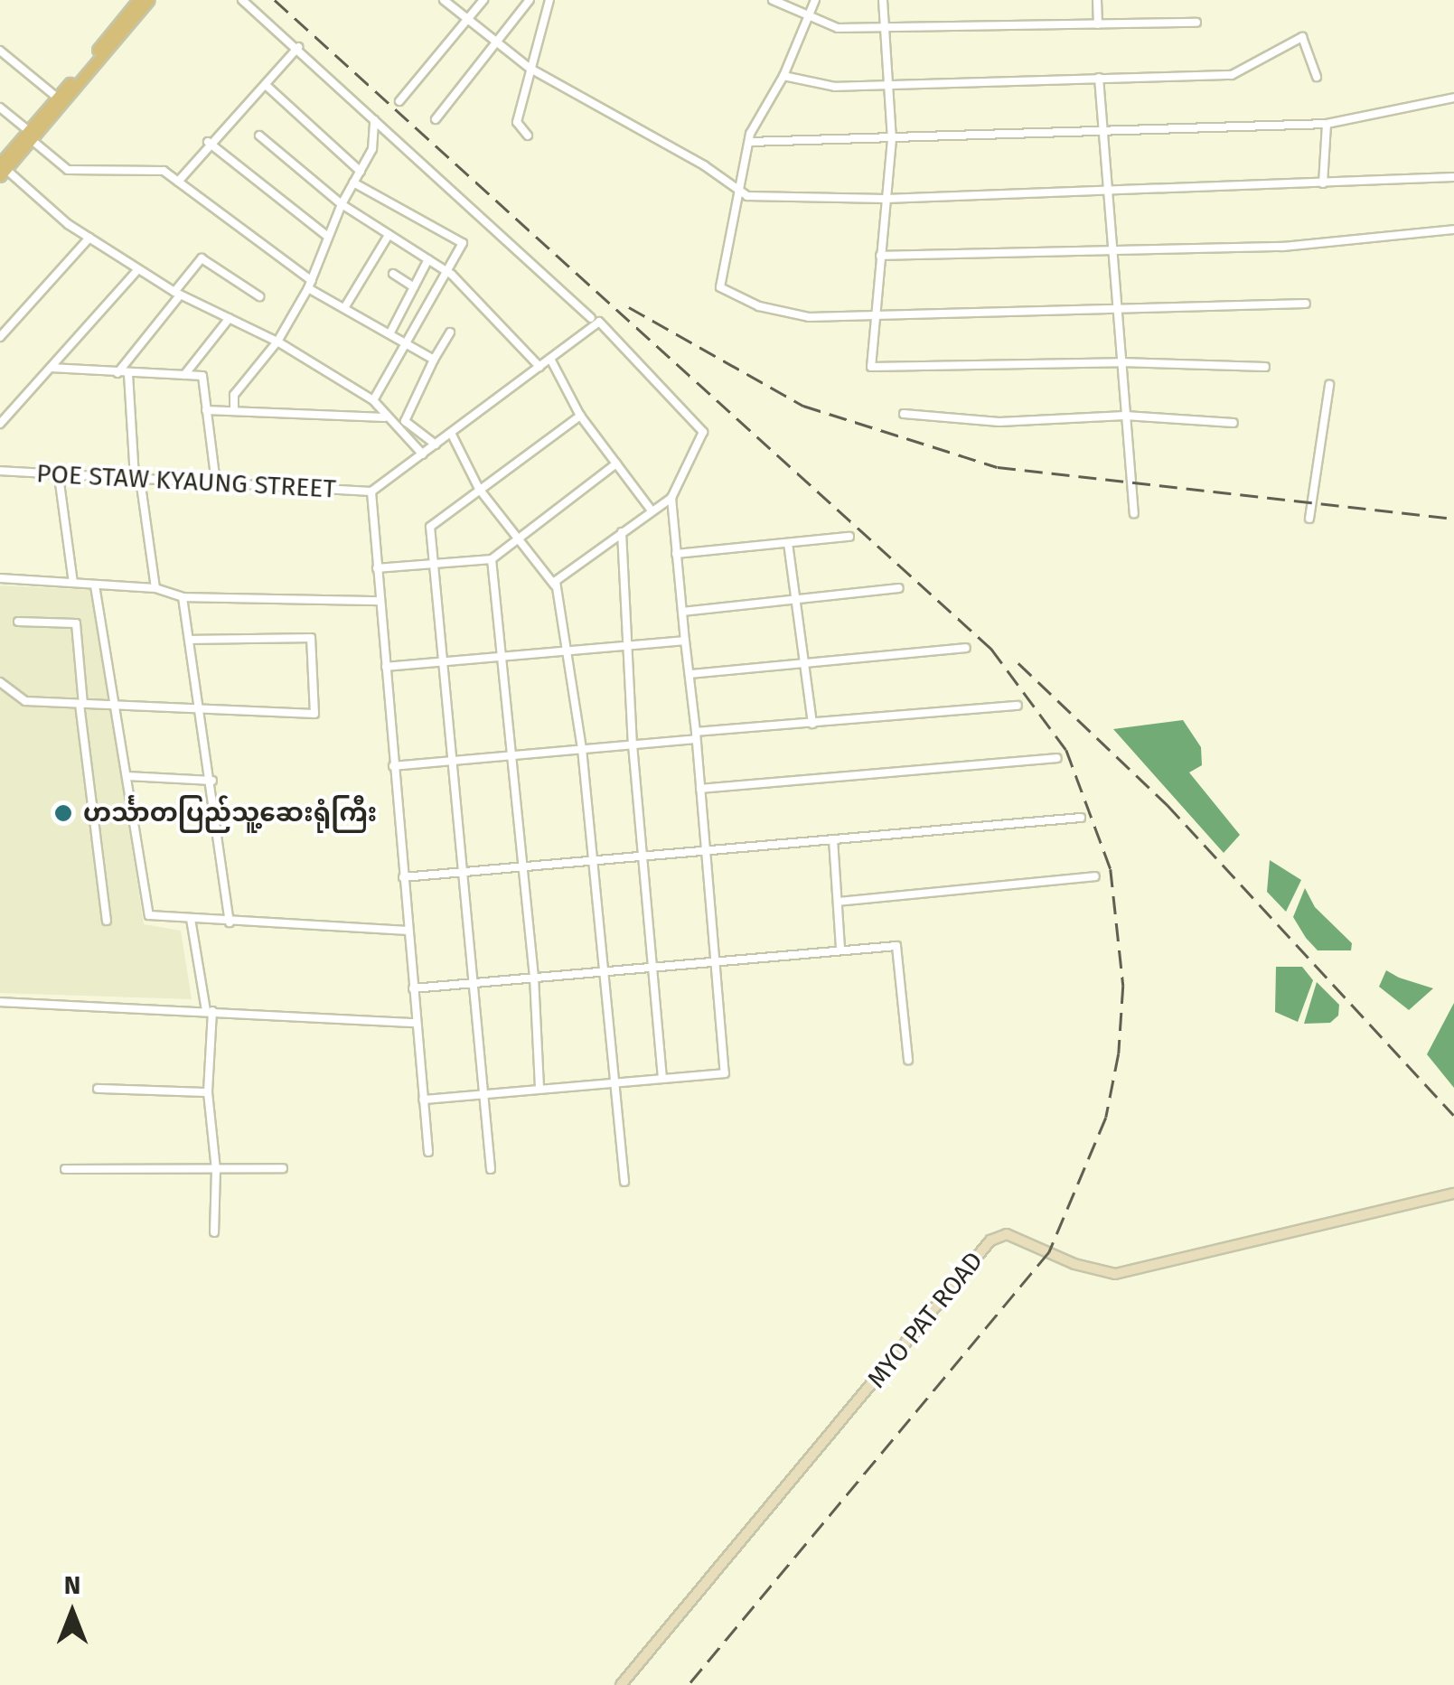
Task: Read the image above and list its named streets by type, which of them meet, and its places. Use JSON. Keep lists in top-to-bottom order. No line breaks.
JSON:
{"streets":{"main road":["MYO PAT ROAD"],"street":["POE STAW KYAUNG STREET"]},"places":["ဟင်္သာတပြည်သူ့ဆေးရုံကြီး"],"north":"top"}
